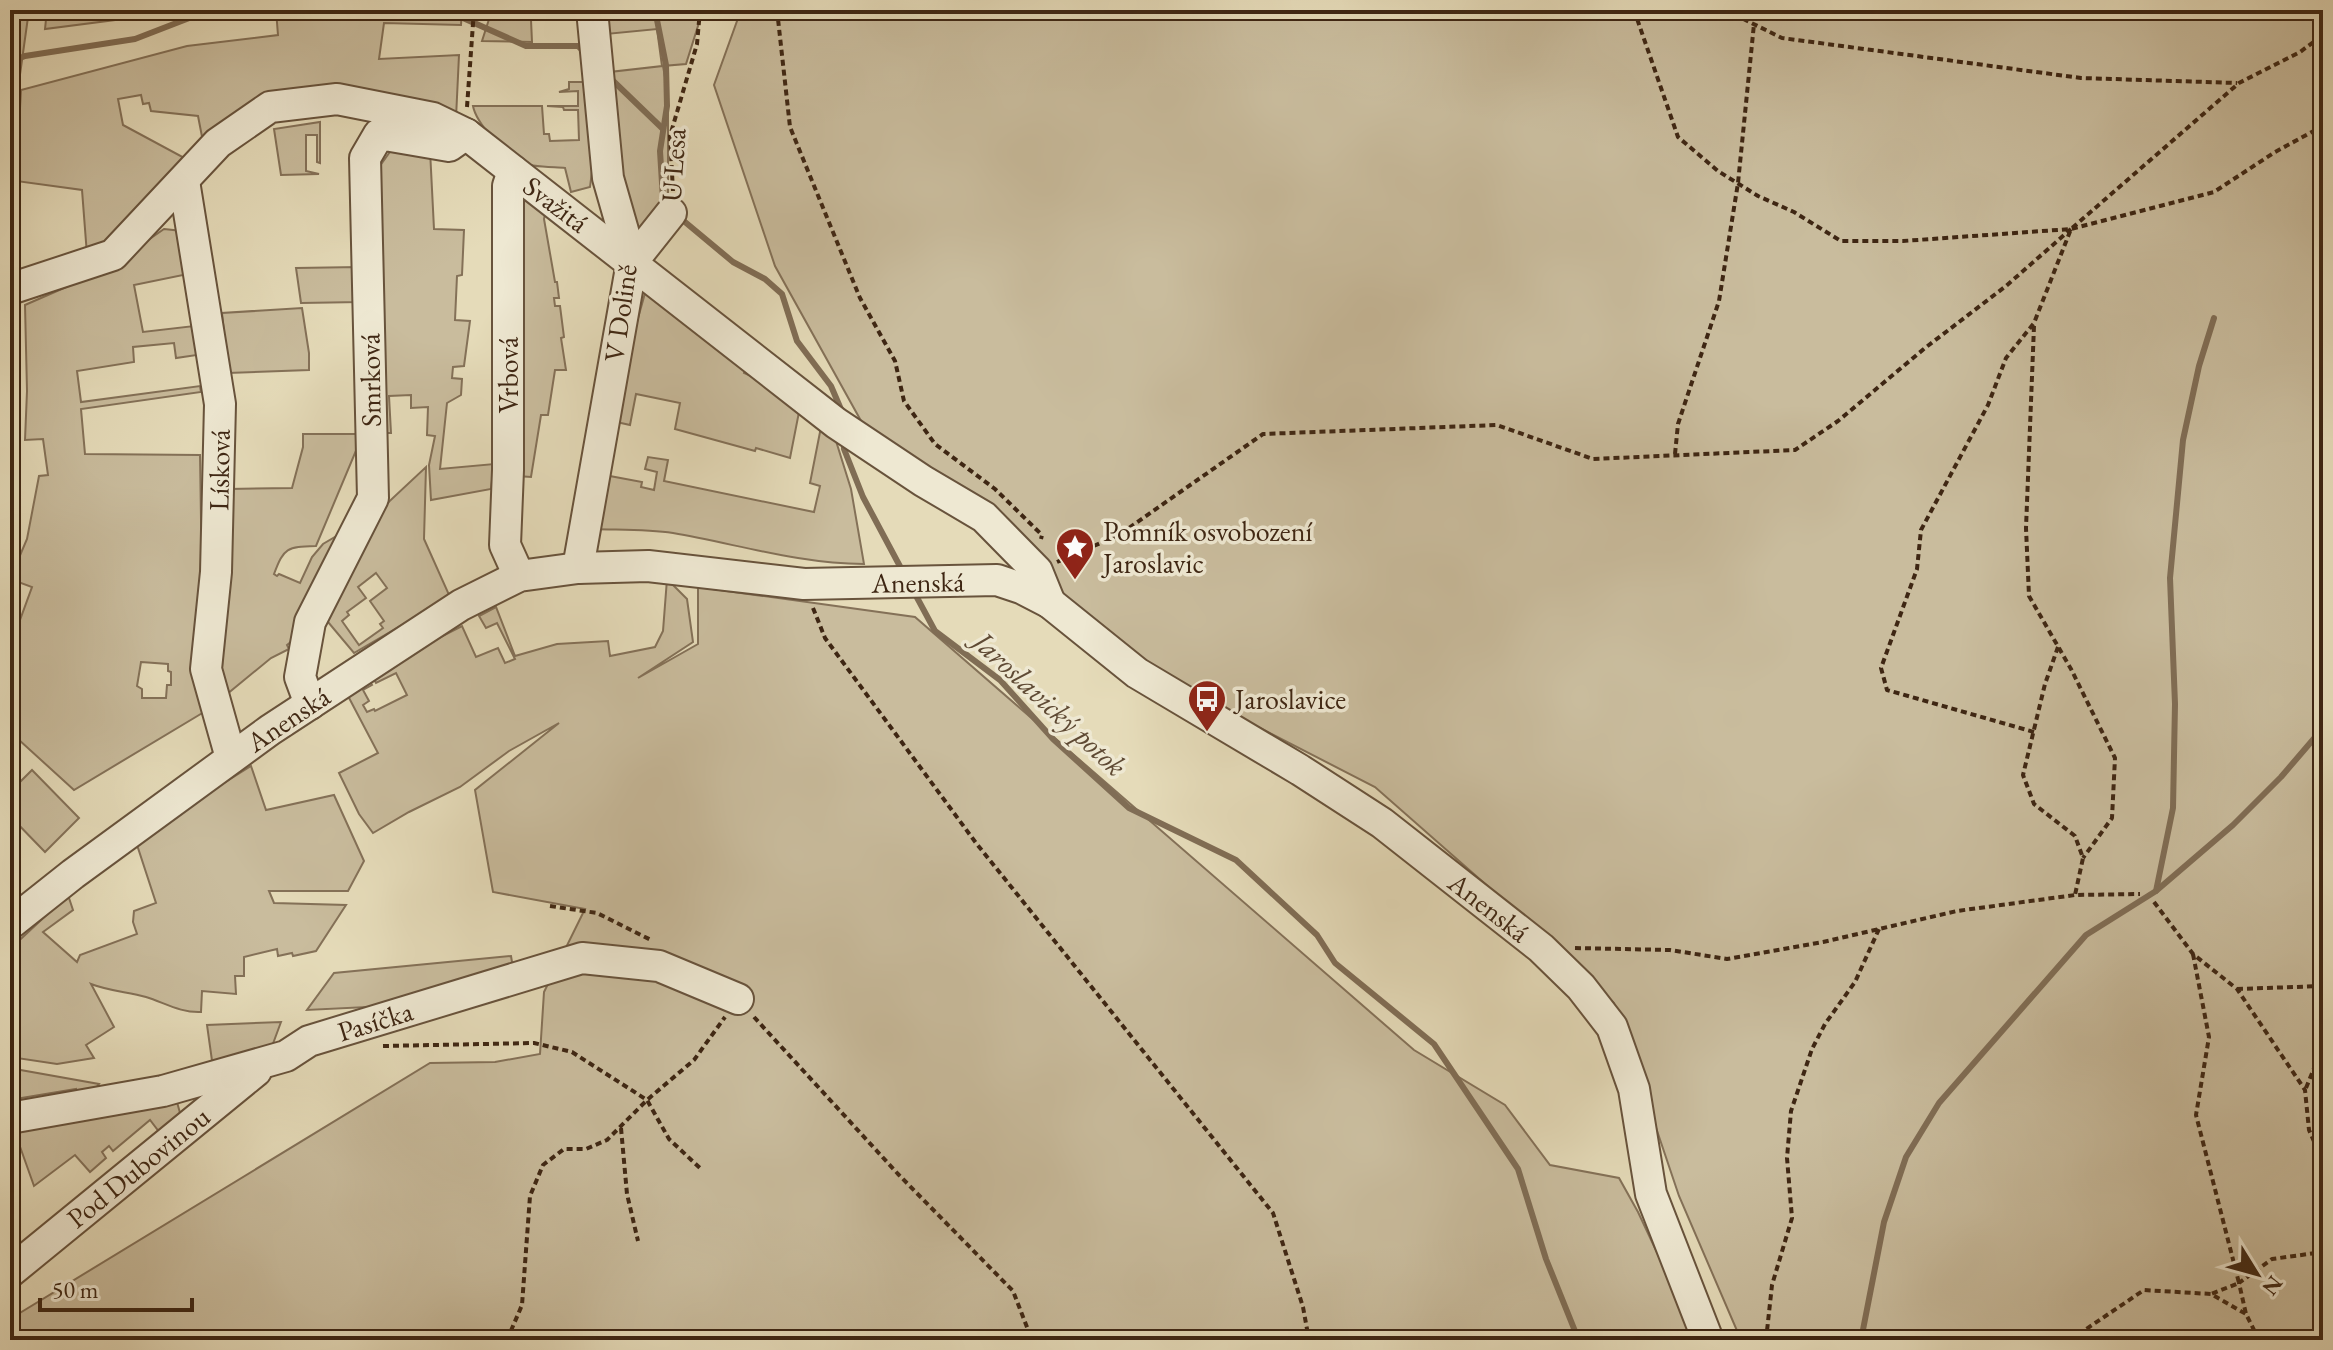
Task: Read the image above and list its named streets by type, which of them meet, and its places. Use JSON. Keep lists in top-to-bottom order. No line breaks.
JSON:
{"streets":{"street":["U Lesa","Svažitá","V Dolině","Vrbová","Smrková","Lísková","Anenská","Pasíčka","Pod Dubovinou"]},"crossings":[["U Lesa","Svažitá"],["U Lesa","V Dolině"],["Svažitá","V Dolině"],["Svažitá","Vrbová"],["Svažitá","Smrková"],["Svažitá","Lísková"],["Svažitá","Anenská"],["V Dolině","Anenská"],["Vrbová","Anenská"],["Smrková","Anenská"],["Lísková","Anenská"],["Pasíčka","Pod Dubovinou"]],"water":["Jaroslavický potok"],"places":{"place":["Pomník osvobození Jaroslavic"],"bus stop":["Jaroslavice"]},"scale_bar":"50 m","north":"bottom right"}
